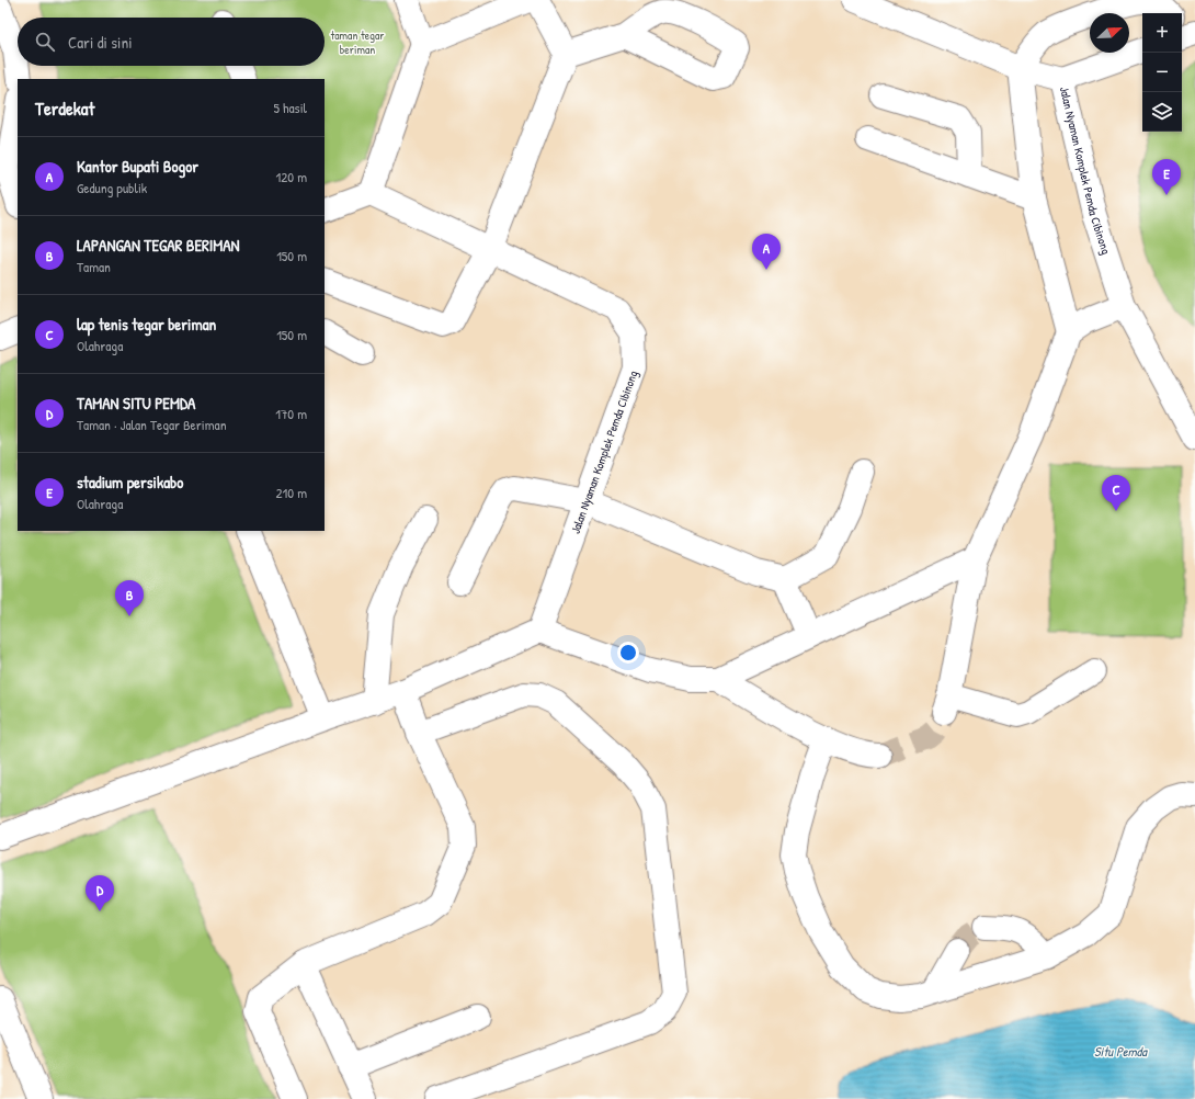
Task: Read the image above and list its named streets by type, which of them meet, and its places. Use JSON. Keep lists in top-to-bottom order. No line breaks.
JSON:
{"streets":{"main road":["Jalan Nyaman Komplek Pemda Cibinong"]},"water":["Situ Pemda"],"parks":["taman tegar beriman"],"north":"top right","page":{"map_buttons":["+","−"],"search":"Cari di sini","heading":["Terdekat","5 hasil"],"list":[{"mark":"A","name":"Kantor Bupati Bogor","note":"Gedung publik","value":"120 m"},{"mark":"B","name":"LAPANGAN TEGAR BERIMAN","note":"Taman","value":"150 m"},{"mark":"C","name":"lap tenis tegar beriman","note":"Olahraga","value":"150 m"},{"mark":"D","name":"TAMAN SITU PEMDA","note":"Taman · Jalan Tegar Beriman","value":"170 m"},{"mark":"E","name":"stadium persikabo","note":"Olahraga","value":"210 m"}],"pins":["E","A","C","B","D"]}}
